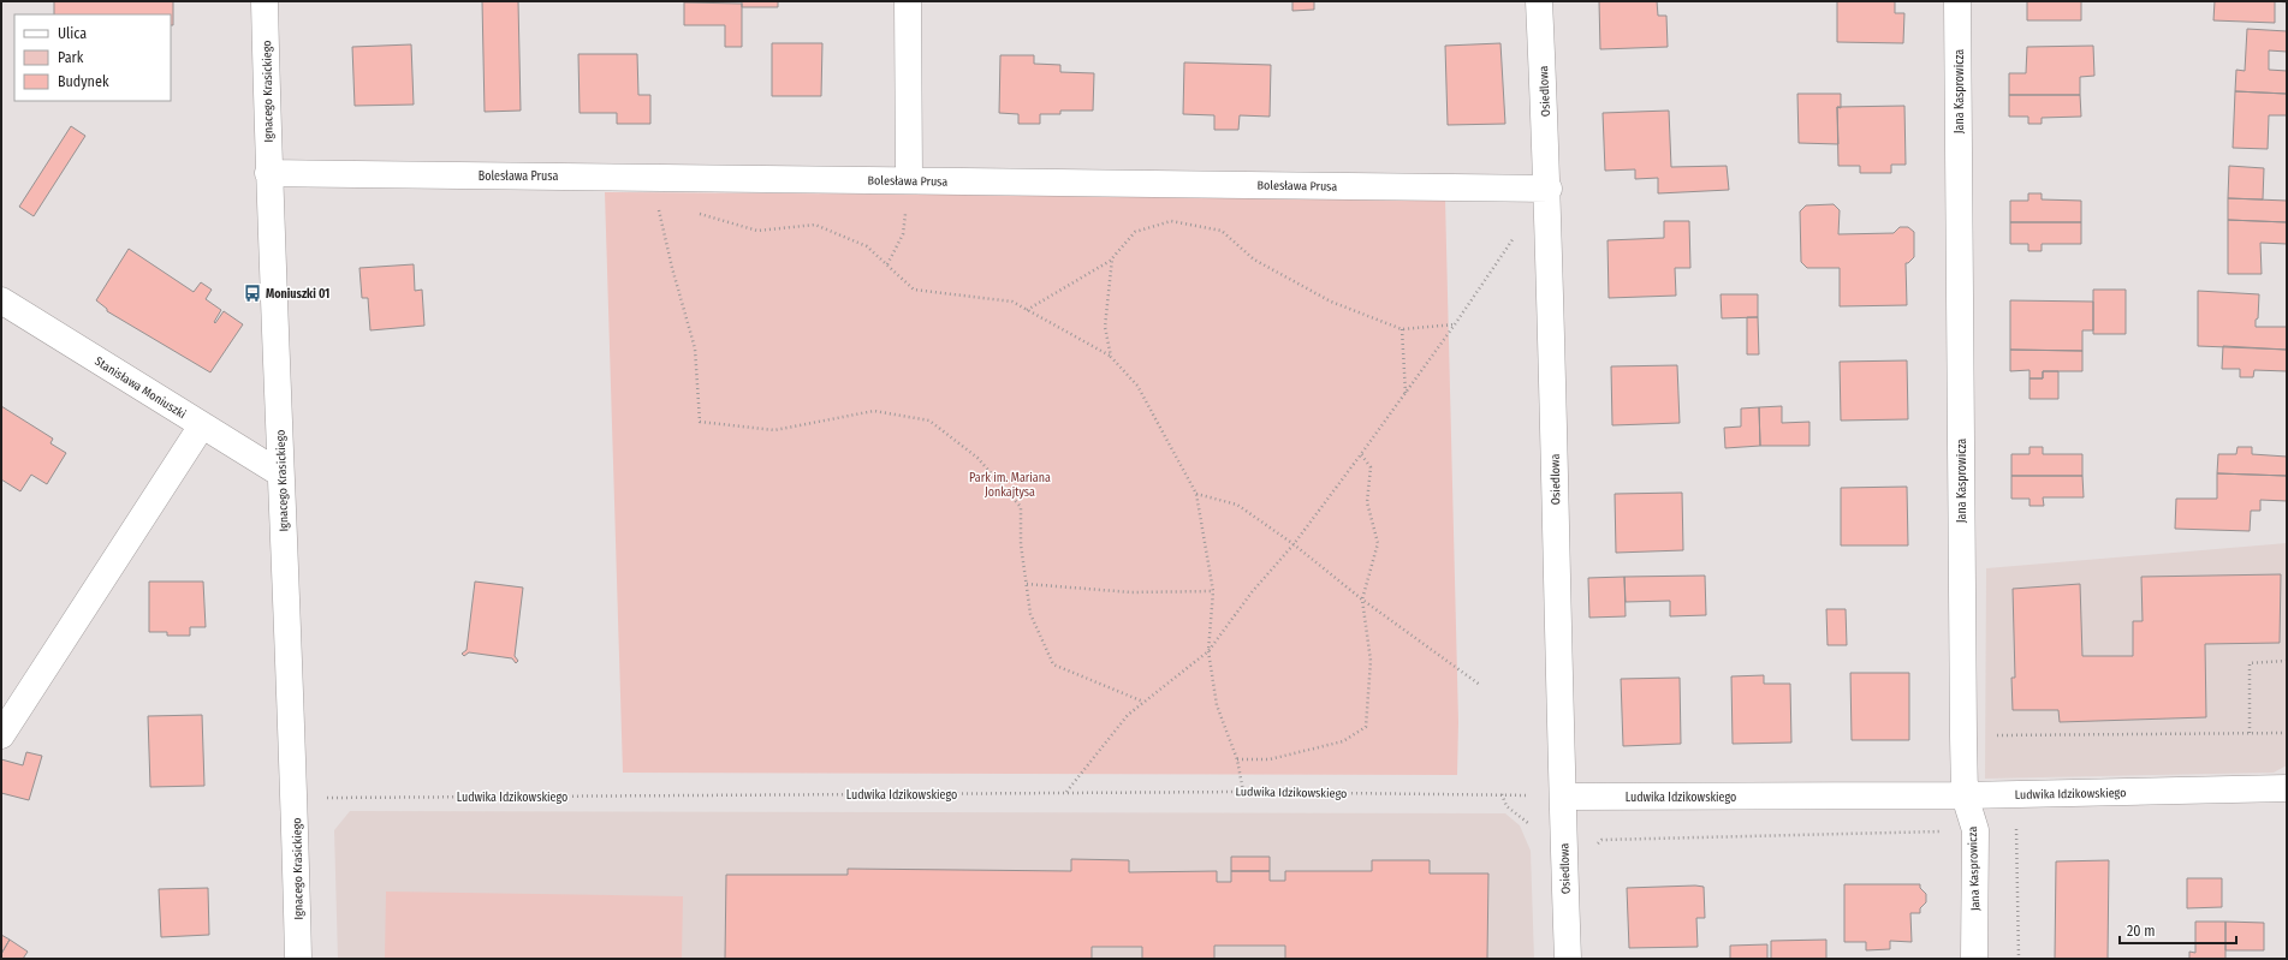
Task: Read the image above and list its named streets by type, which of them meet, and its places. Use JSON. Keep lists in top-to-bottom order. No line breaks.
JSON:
{"streets":{"street":["Ignacego Krasickiego","Osiedlowa","Jana Kasprowicza","Bolesława Prusa","Stanisława Moniuszki","Ludwika Idzikowskiego"]},"crossings":[["Ignacego Krasickiego","Bolesława Prusa"],["Ignacego Krasickiego","Stanisława Moniuszki"],["Ignacego Krasickiego","Ludwika Idzikowskiego"],["Osiedlowa","Bolesława Prusa"],["Osiedlowa","Ludwika Idzikowskiego"],["Jana Kasprowicza","Ludwika Idzikowskiego"]],"parks":["Park im. Mariana Jonkajtysa"],"places":{"bus stop":["Moniuszki 01"]},"legend":["Ulica","Park","Budynek"],"scale_bar":"20 m"}
